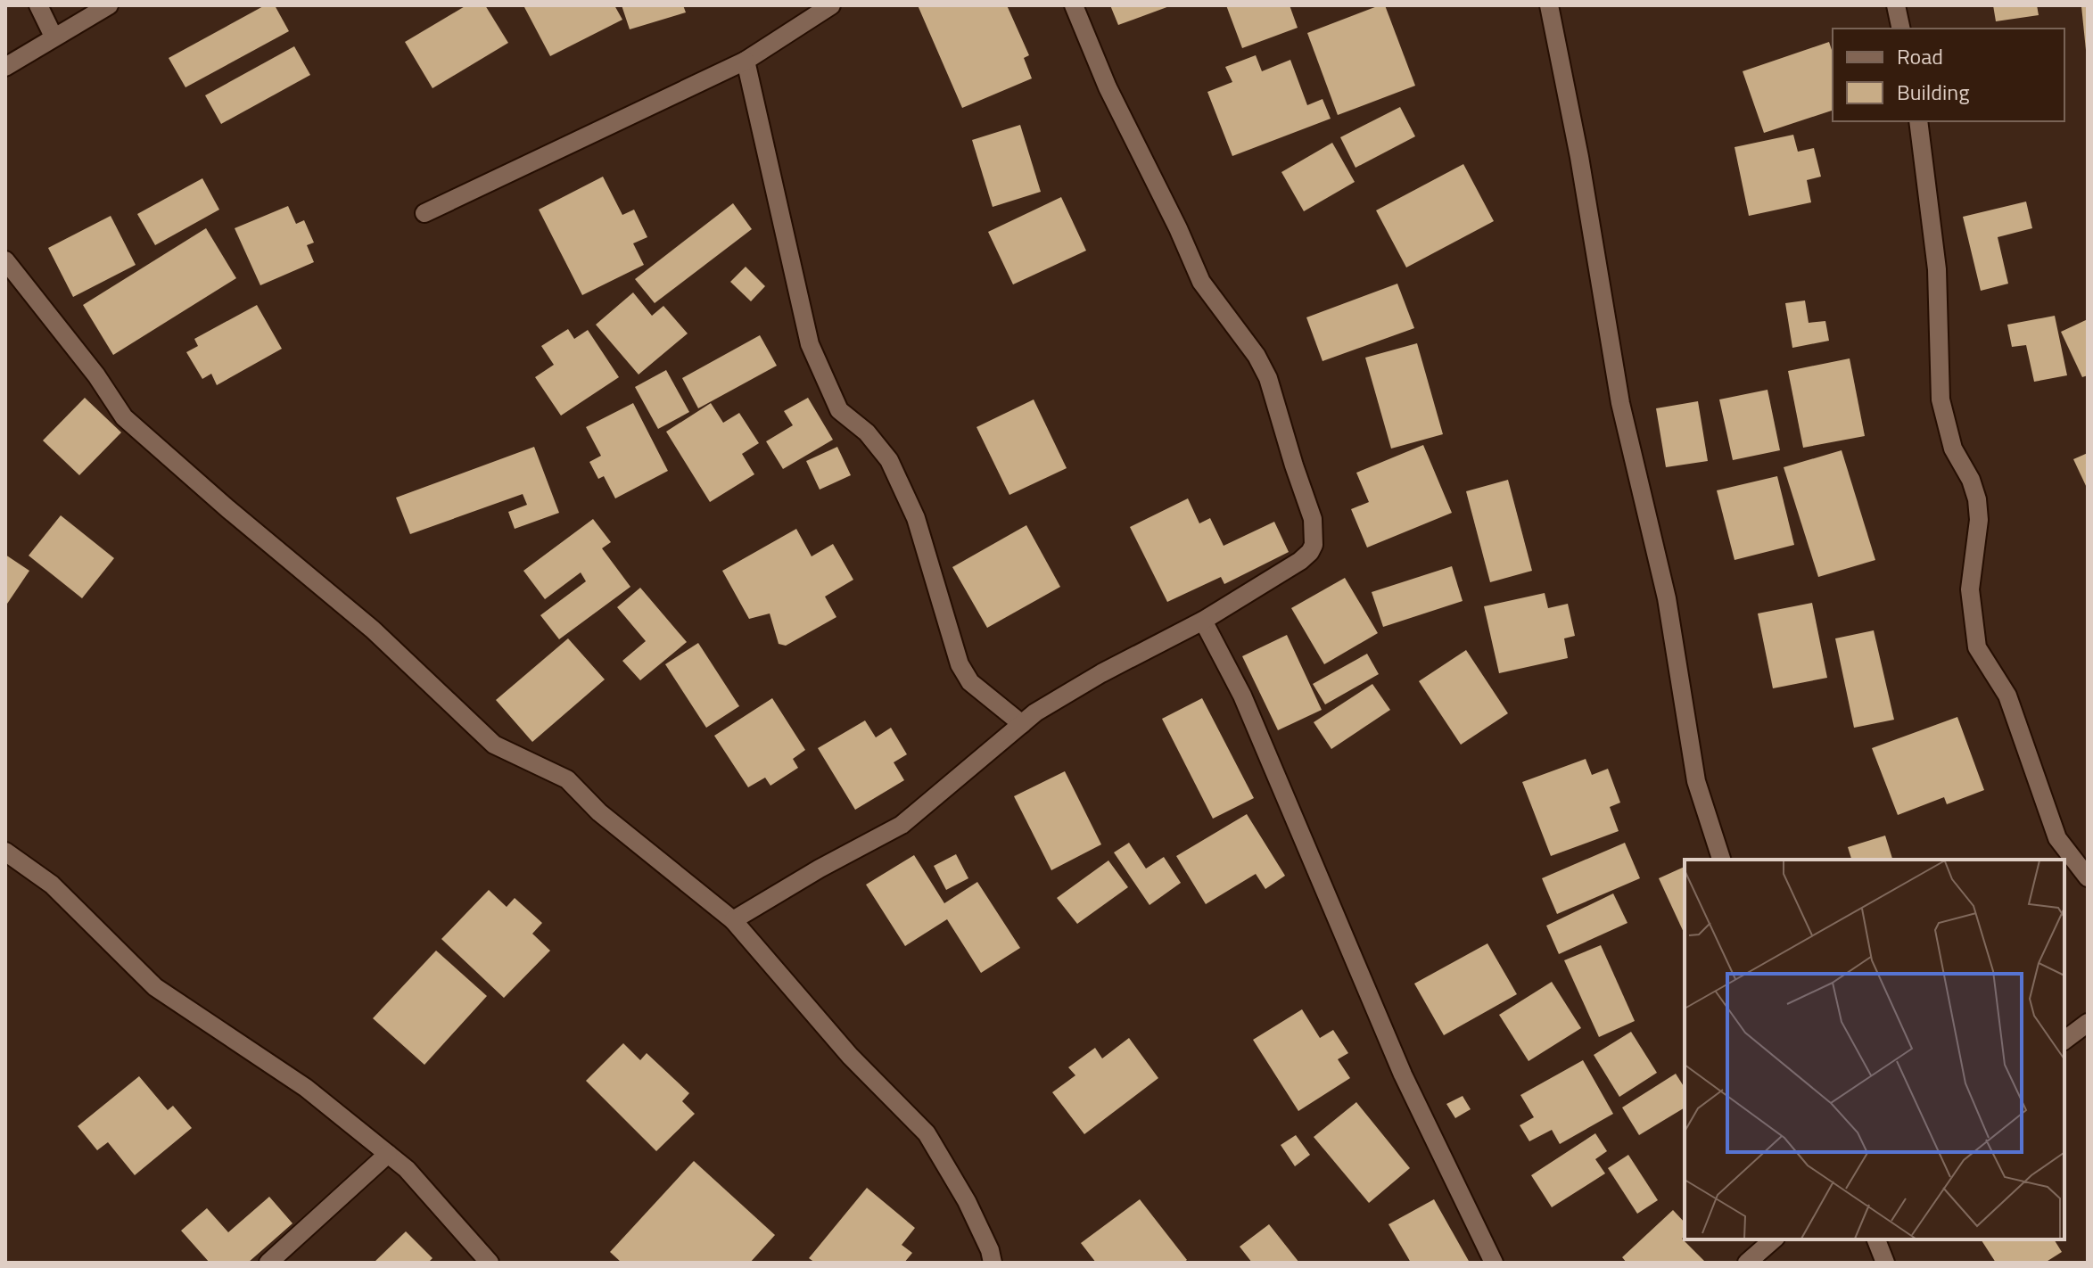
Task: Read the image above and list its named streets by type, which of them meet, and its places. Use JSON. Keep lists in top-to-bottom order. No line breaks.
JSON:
{"legend":["Road","Building"]}
